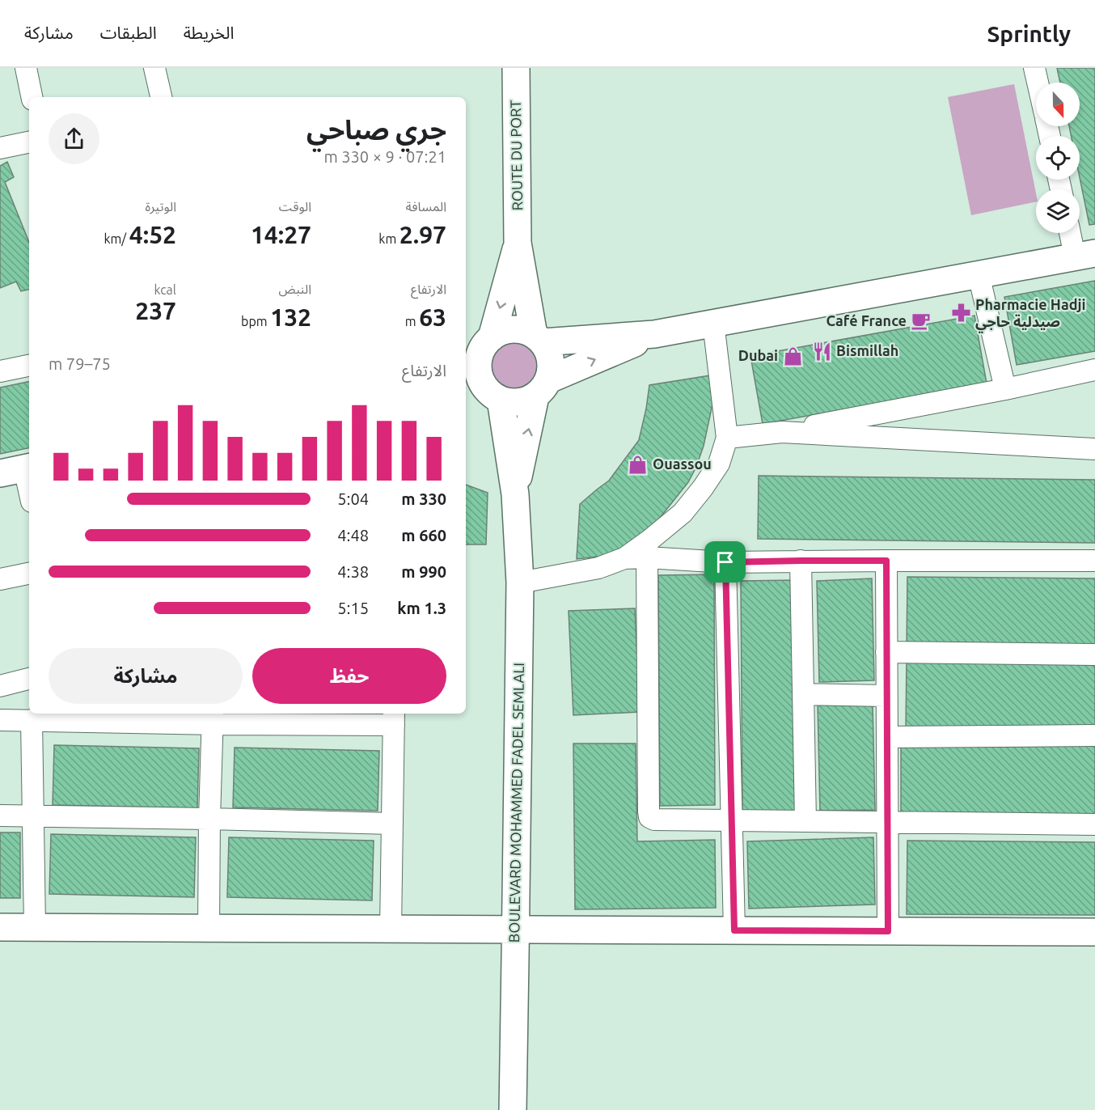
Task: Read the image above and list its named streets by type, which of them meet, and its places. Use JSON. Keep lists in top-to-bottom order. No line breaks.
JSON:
{"streets":{"street":["ROUTE DU PORT","BOULEVARD MOHAMMED FADEL SEMLALI"]},"crossings":[["ROUTE DU PORT","BOULEVARD MOHAMMED FADEL SEMLALI"]],"places":{"pharmacy":["Pharmacie Hadji صيدلية حاجي"],"cafe":["Café France"],"restaurant":["Bismillah"],"shop":["Dubai","Ouassou"]},"north":"bottom","page":{"header":"Sprintly","nav":["الخريطة","الطبقات","مشاركة"],"heading":["جري صباحي","07:21 · 9 × 330 m"],"stats":[["المسافة","2.97 km"],["الوقت","14:27"],["الوتيرة","4:52 /km"],["الارتفاع","63 m"],["النبض","132 bpm"],["kcal","237"]],"chart":["الارتفاع","75–79 m"],"list":[{"name":"330 m","note":"5:04"},{"name":"660 m","note":"4:48"},{"name":"990 m","note":"4:38"},{"name":"1.3 km","note":"5:15"}],"buttons":["حفظ","مشاركة"]}}
